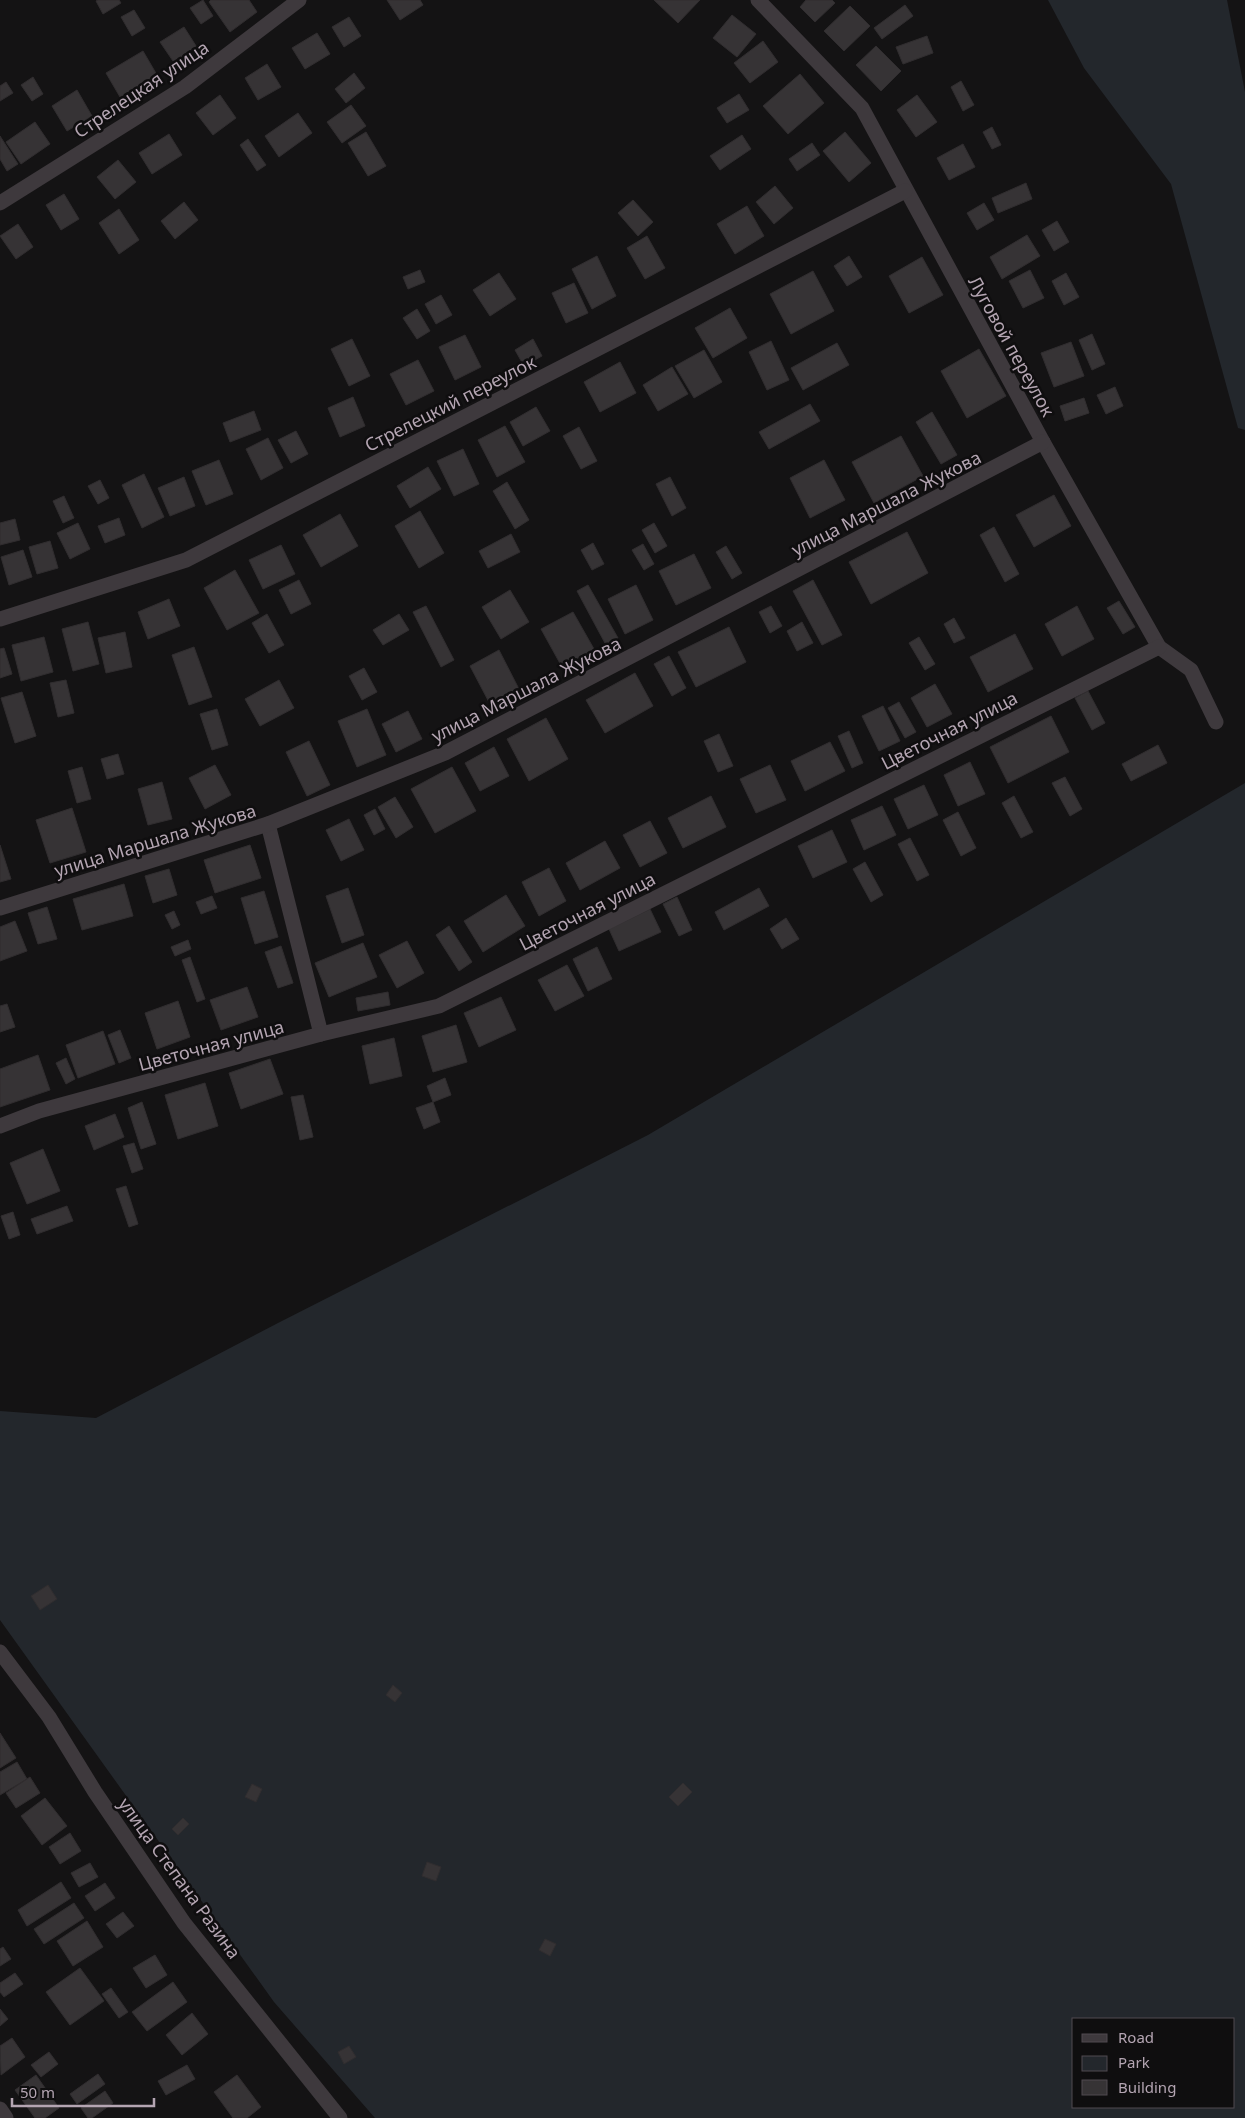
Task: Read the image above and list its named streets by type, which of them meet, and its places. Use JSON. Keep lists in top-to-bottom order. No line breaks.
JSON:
{"streets":{"street":["Стрелецкая улица","Луговой переулок","Стрелецкий переулок","улица Маршала Жукова","Цветочная улица","улица Степана Разина"]},"crossings":[["Луговой переулок","Стрелецкий переулок"],["Луговой переулок","улица Маршала Жукова"],["Луговой переулок","Цветочная улица"]],"legend":["Road","Park","Building"],"scale_bar":"50 m"}
